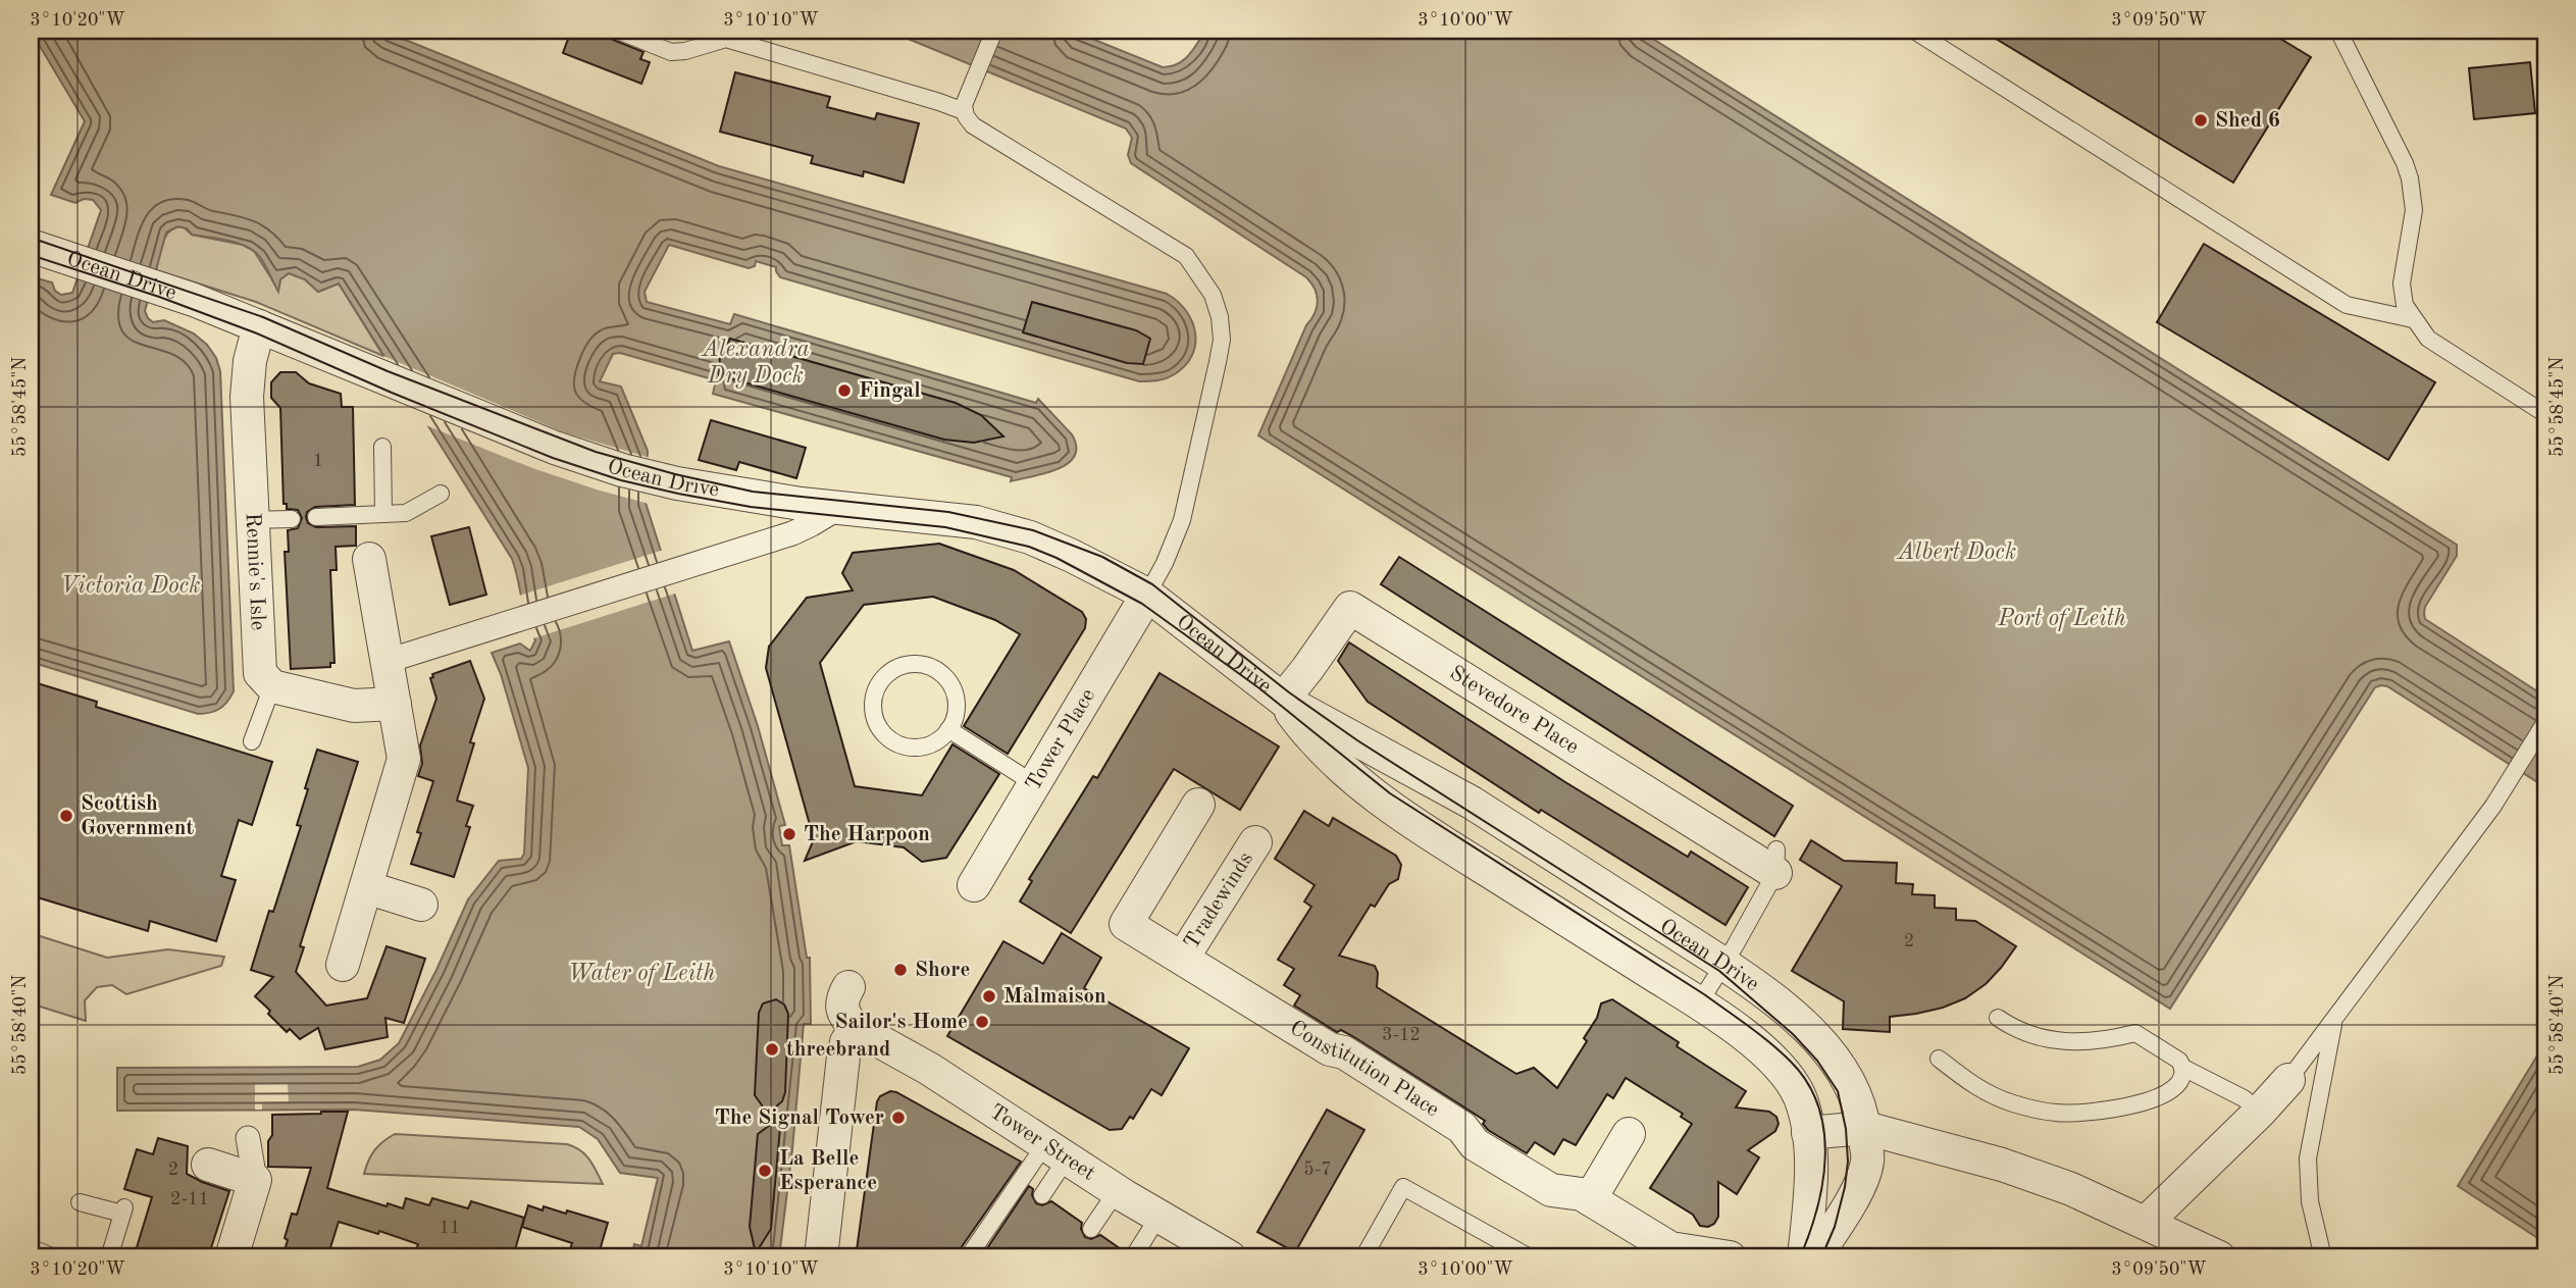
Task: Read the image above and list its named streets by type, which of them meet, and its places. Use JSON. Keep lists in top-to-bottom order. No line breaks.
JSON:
{"streets":{"street":["Ocean Drive","Rennie's Isle","Stevedore Place","Tower Place","Tradewinds","Constitution Place","Tower Street"]},"crossings":[["Ocean Drive","Rennie's Isle"],["Ocean Drive","Stevedore Place"],["Ocean Drive","Tower Place"],["Tradewinds","Constitution Place"]],"water":["Alexandra Dry Dock","Albert Dock","Victoria Dock","Port of Leith","Water of Leith"],"places":["Shed 6","Fingal","Scottish Government","The Harpoon","Shore","Malmaison","Sailor's Home","threebrand","The Signal Tower","La Belle Esperance"],"house_numbers":["1","2","3-12","2","5-7","2-11","11"],"coordinates":["3°10'20\"W","3°10'10\"W","3°10'00\"W","3°09'50\"W","55°58'45\"N","55°58'40\"N"]}
